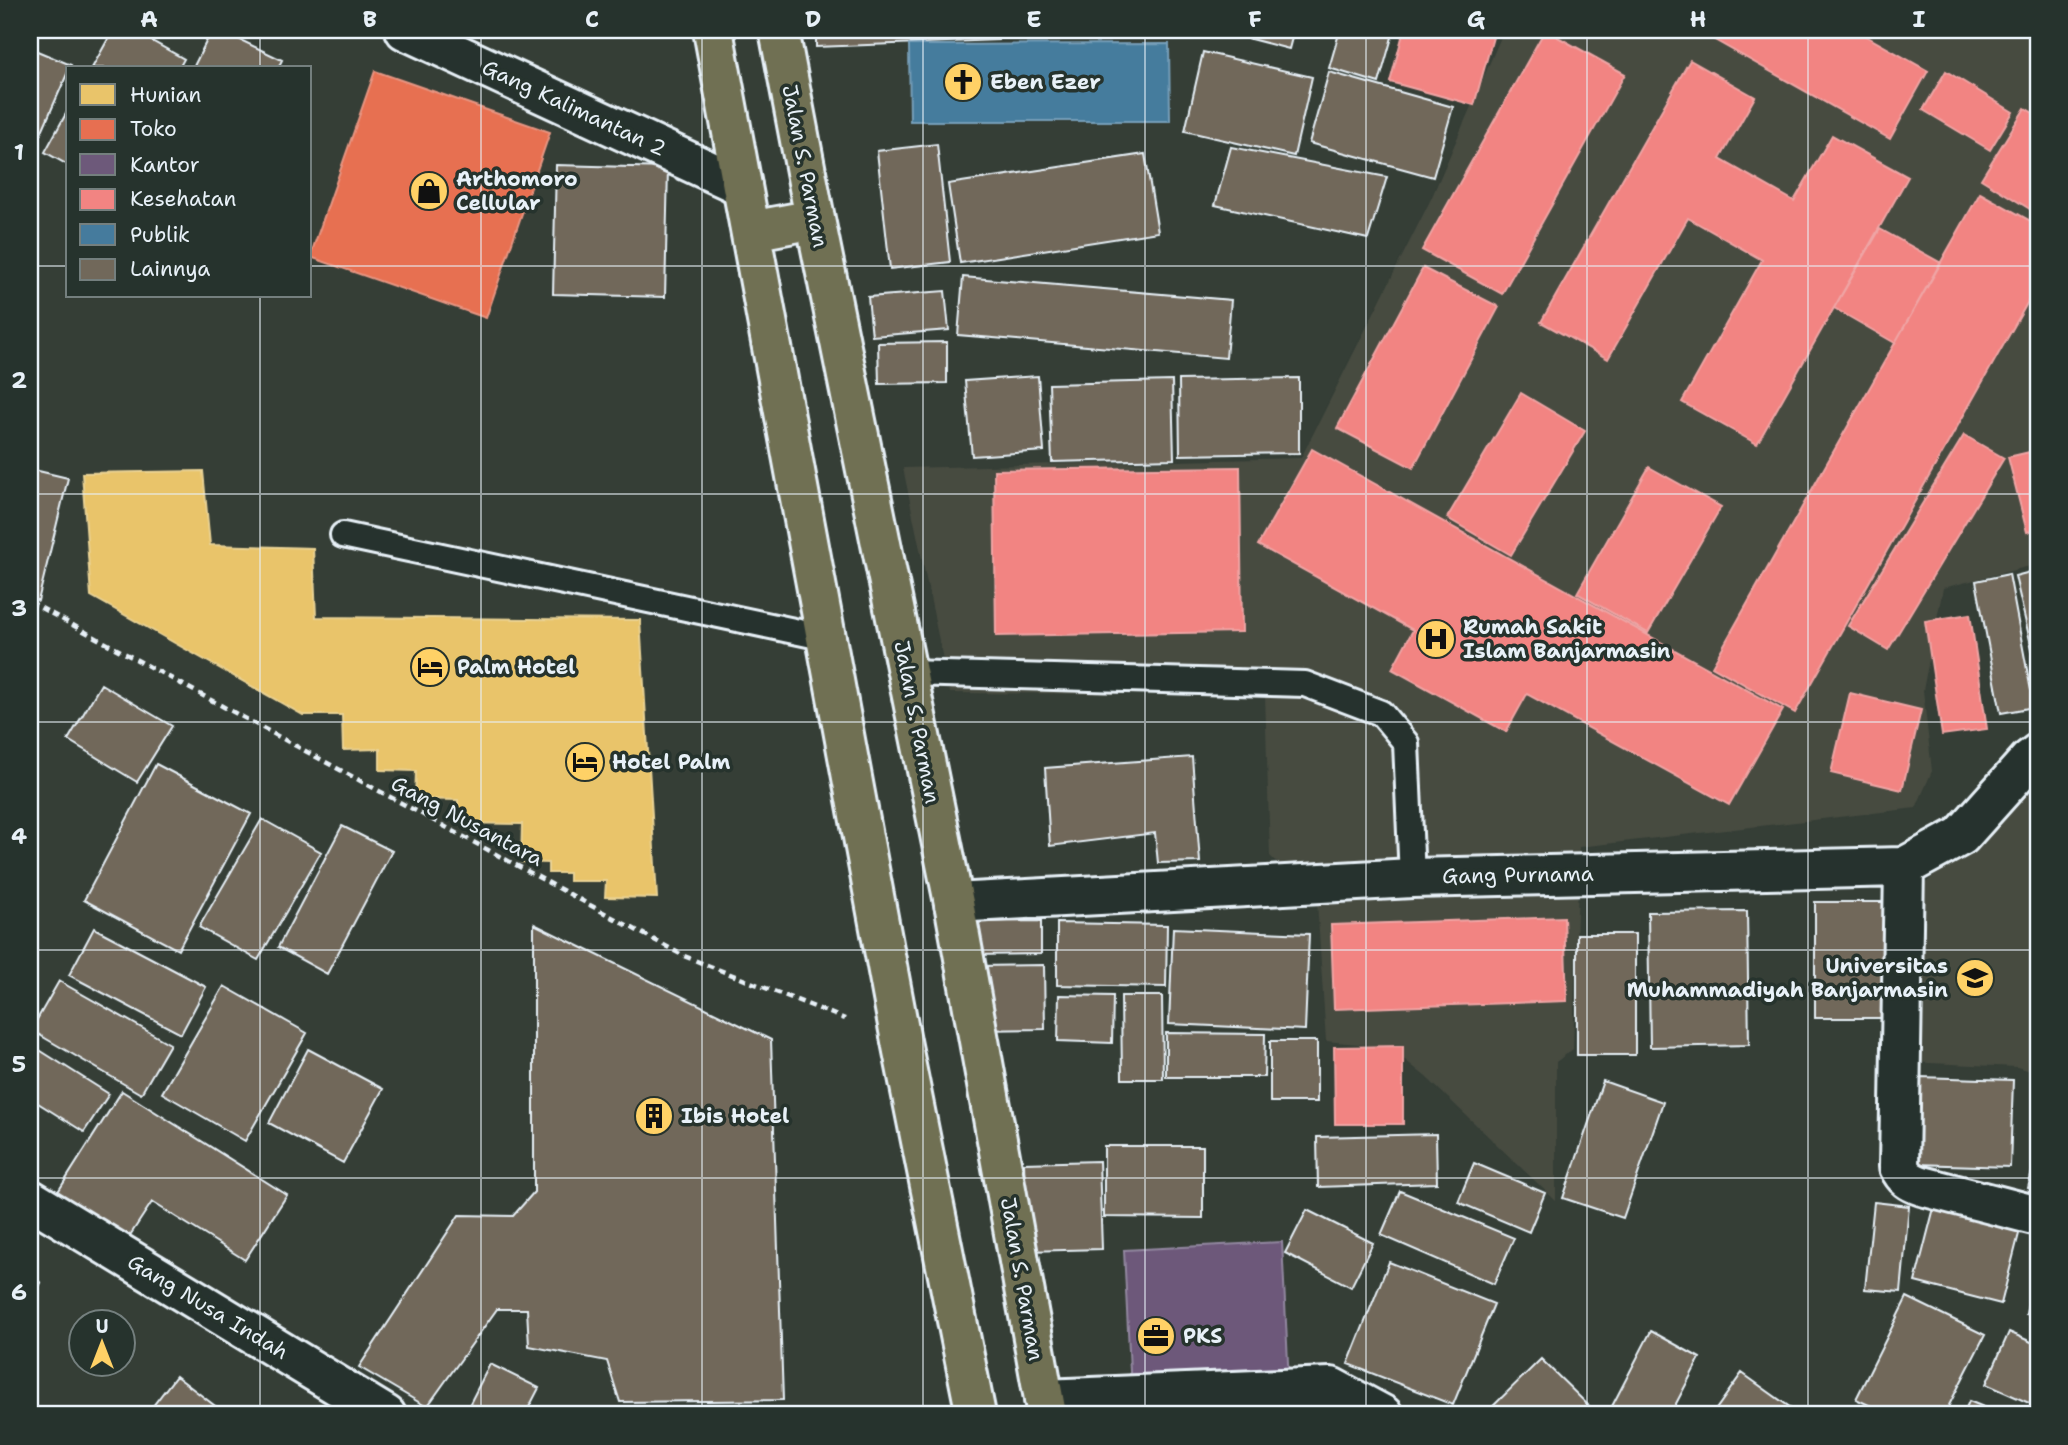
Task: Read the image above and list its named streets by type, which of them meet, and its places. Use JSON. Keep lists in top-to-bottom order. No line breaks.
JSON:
{"streets":{"highway":["Jalan S. Parman"],"street":["Gang Kalimantan 2","Gang Purnama","Gang Nusa Indah"],"path":["Gang Nusantara"]},"crossings":[["Jalan S. Parman","Gang Purnama"]],"places":{"church":["Eben Ezer"],"shop":["Arthomoro Cellular"],"hospital":["Rumah Sakit Islam Banjarmasin"],"hotel":["Palm Hotel","Hotel Palm"],"school or university":["Universitas Muhammadiyah Banjarmasin"],"building":["Ibis Hotel"],"office":["PKS"]},"legend":["Hunian","Toko","Kantor","Kesehatan","Publik","Lainnya"],"north":"top","grid":{"columns":["A","B","C","D","E","F","G","H","I"],"rows":["1","2","3","4","5","6"]}}
